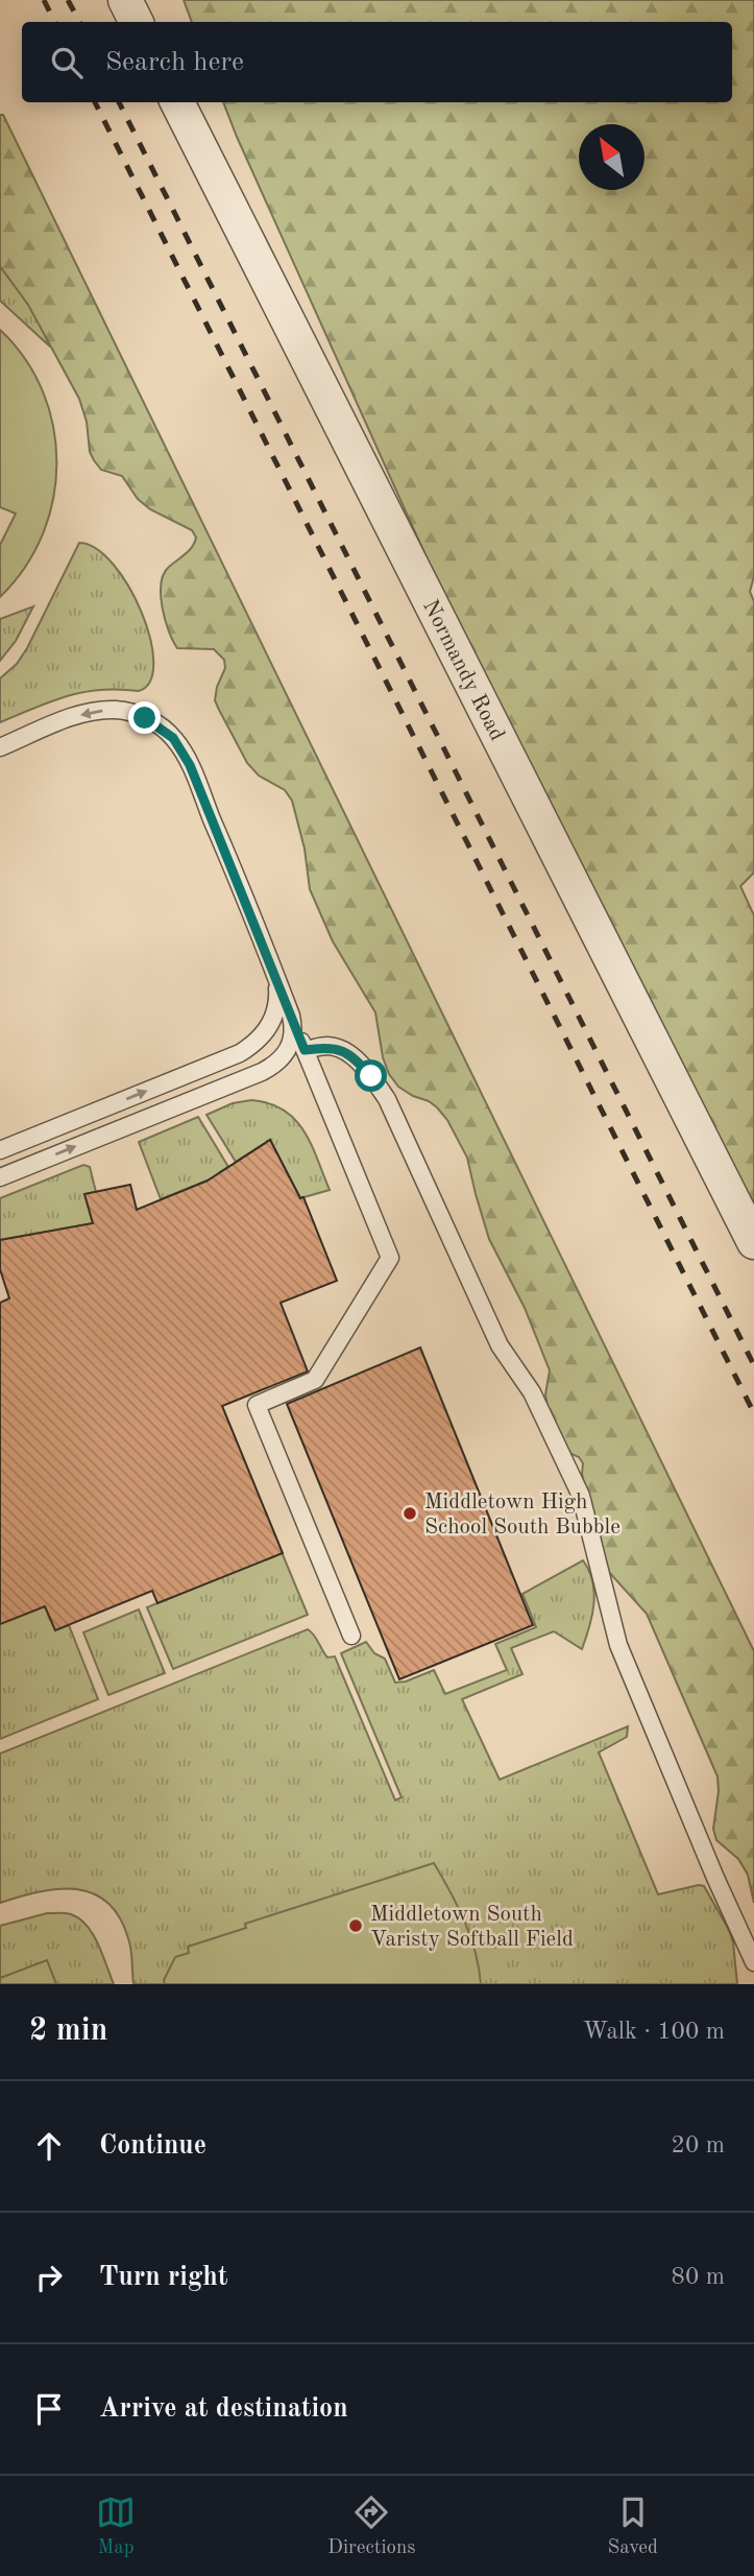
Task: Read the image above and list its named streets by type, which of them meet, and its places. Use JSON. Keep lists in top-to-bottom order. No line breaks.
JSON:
{"streets":{"street":["Normandy Road"]},"places":["Middletown High School South Bubble","Middletown South Varisty Softball Field"],"north":"top left","page":{"search":"Search here","heading":["2 min","Walk · 100 m"],"list":[["Continue","20 m"],["Turn right","80 m"],"Arrive at destination"],"nav":["Map","Directions","Saved"]}}
